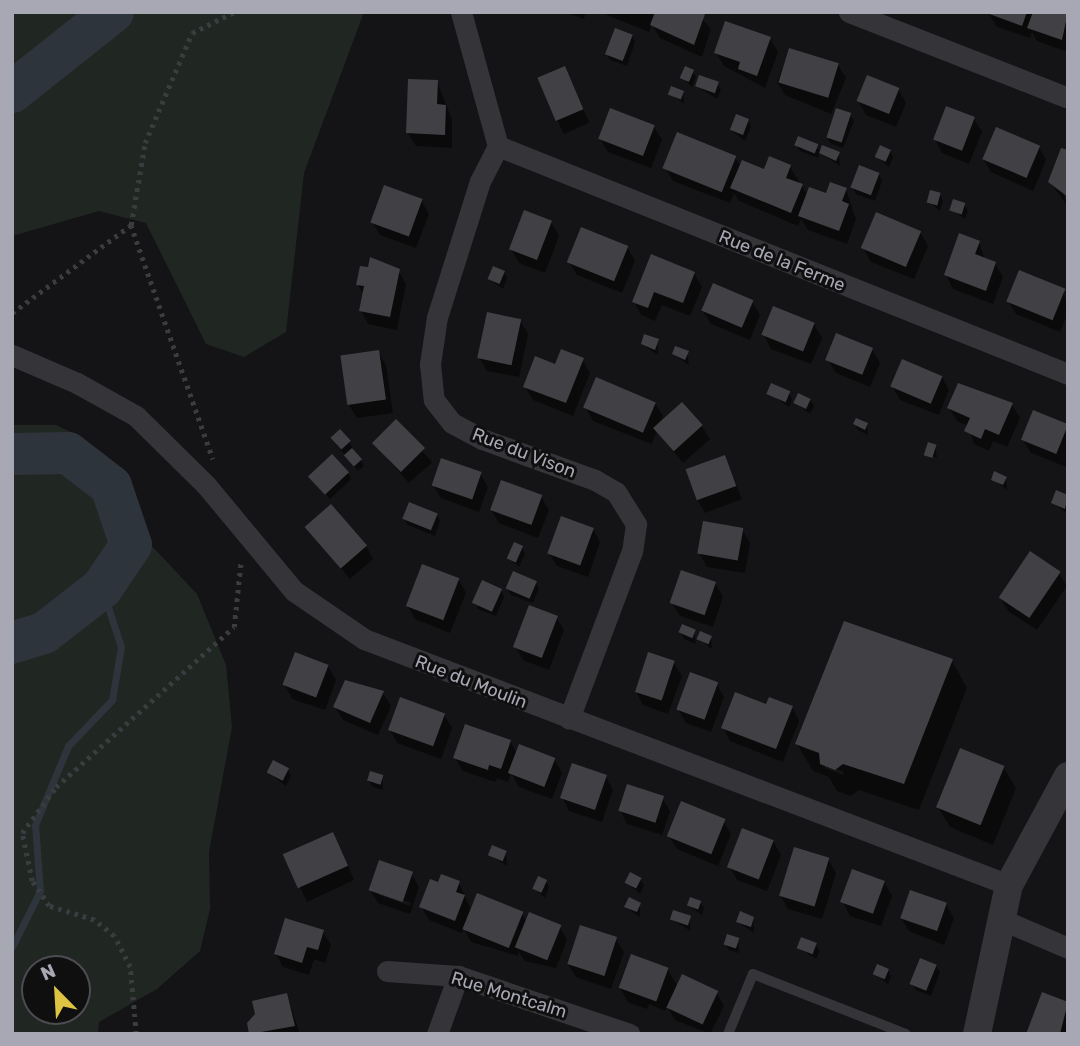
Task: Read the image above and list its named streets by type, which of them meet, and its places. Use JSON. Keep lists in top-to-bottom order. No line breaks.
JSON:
{"streets":{"street":["Rue de la Ferme","Rue du Vison","Rue du Moulin","Rue Montcalm"]},"crossings":[["Rue de la Ferme","Rue du Vison"],["Rue du Vison","Rue du Moulin"]],"north":"top left"}
